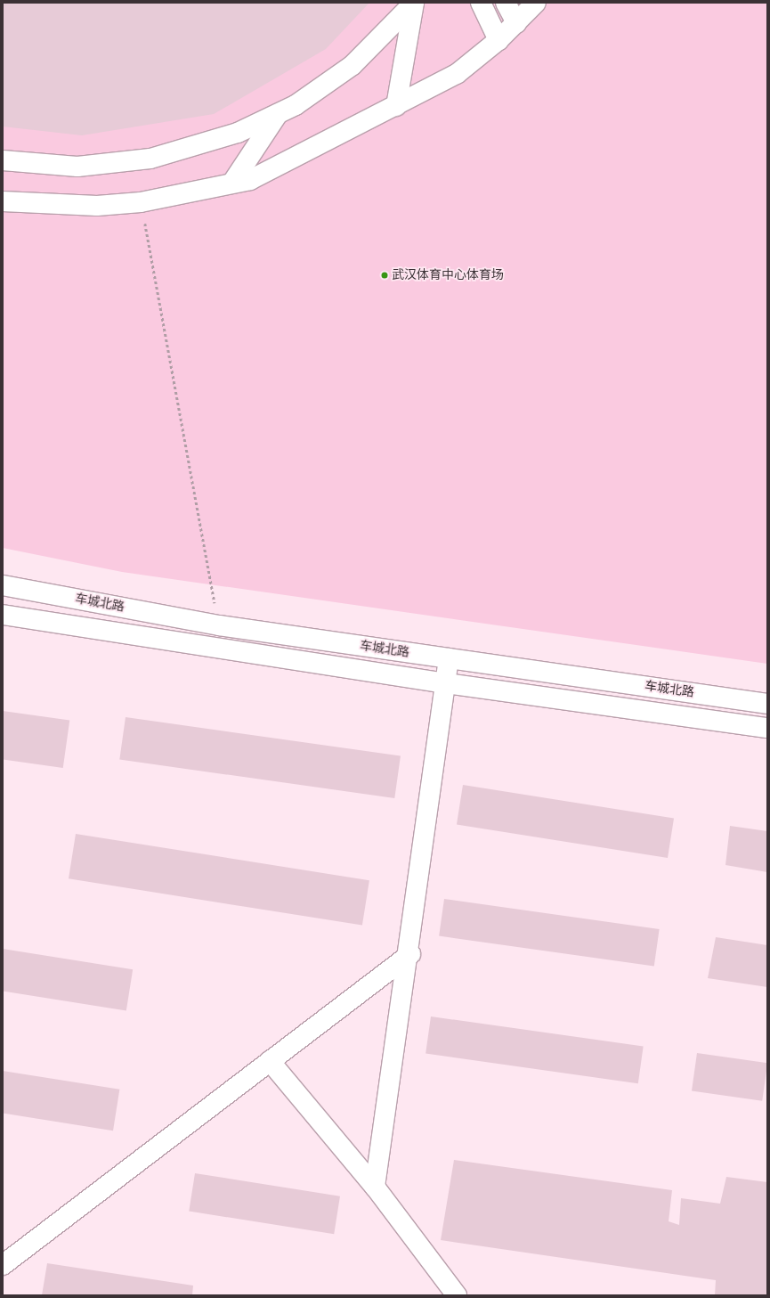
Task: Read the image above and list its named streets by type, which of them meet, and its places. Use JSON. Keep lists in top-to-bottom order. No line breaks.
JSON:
{"streets":{"main road":["车城北路"]},"places":["武汉体育中心体育场"]}
